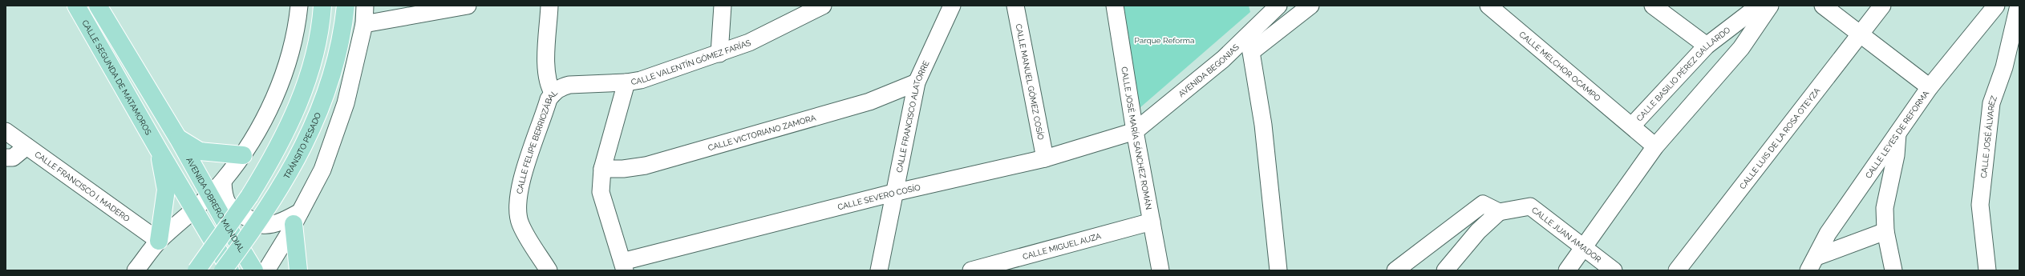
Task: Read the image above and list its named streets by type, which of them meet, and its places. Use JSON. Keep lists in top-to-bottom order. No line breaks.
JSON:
{"streets":{"main road":["CALLE SEGUNDA DE MATAMOROS","TRÁNSITO PESADO","AVENIDA OBRERO MUNDIAL"],"street":["CALLE VALENTÍN GÓMEZ FARÍAS","CALLE MELCHOR OCAMPO","AVENIDA BEGONIAS","CALLE BASILIO PÉREZ GALLARDO","CALLE MANUEL GÓMEZ COSÍO","CALLE FRANCISCO ALATORRE","CALLE VICTORIANO ZAMORA","CALLE LEYES DE REFORMA","CALLE JOSÉ ÁLVAREZ","CALLE LUIS DE LA ROSA OTEYZA","CALLE JOSÉ MARÍA SÁNCHEZ ROMÁN","CALLE FELIPE BERRIOZÁBAL","CALLE FRANCISCO I. MADERO","CALLE SEVERO COSÍO","CALLE JUAN AMADOR","CALLE MIGUEL AUZA"]},"crossings":[["CALLE VALENTÍN GÓMEZ FARÍAS","CALLE FELIPE BERRIOZÁBAL"],["CALLE MELCHOR OCAMPO","CALLE BASILIO PÉREZ GALLARDO"],["AVENIDA BEGONIAS","CALLE JOSÉ MARÍA SÁNCHEZ ROMÁN"],["AVENIDA BEGONIAS","CALLE SEVERO COSÍO"],["CALLE MANUEL GÓMEZ COSÍO","CALLE SEVERO COSÍO"],["CALLE FRANCISCO ALATORRE","CALLE VICTORIANO ZAMORA"],["CALLE FRANCISCO ALATORRE","CALLE SEVERO COSÍO"],["CALLE JOSÉ MARÍA SÁNCHEZ ROMÁN","CALLE SEVERO COSÍO"],["CALLE JOSÉ MARÍA SÁNCHEZ ROMÁN","CALLE MIGUEL AUZA"]],"parks":["Parque Reforma"]}
